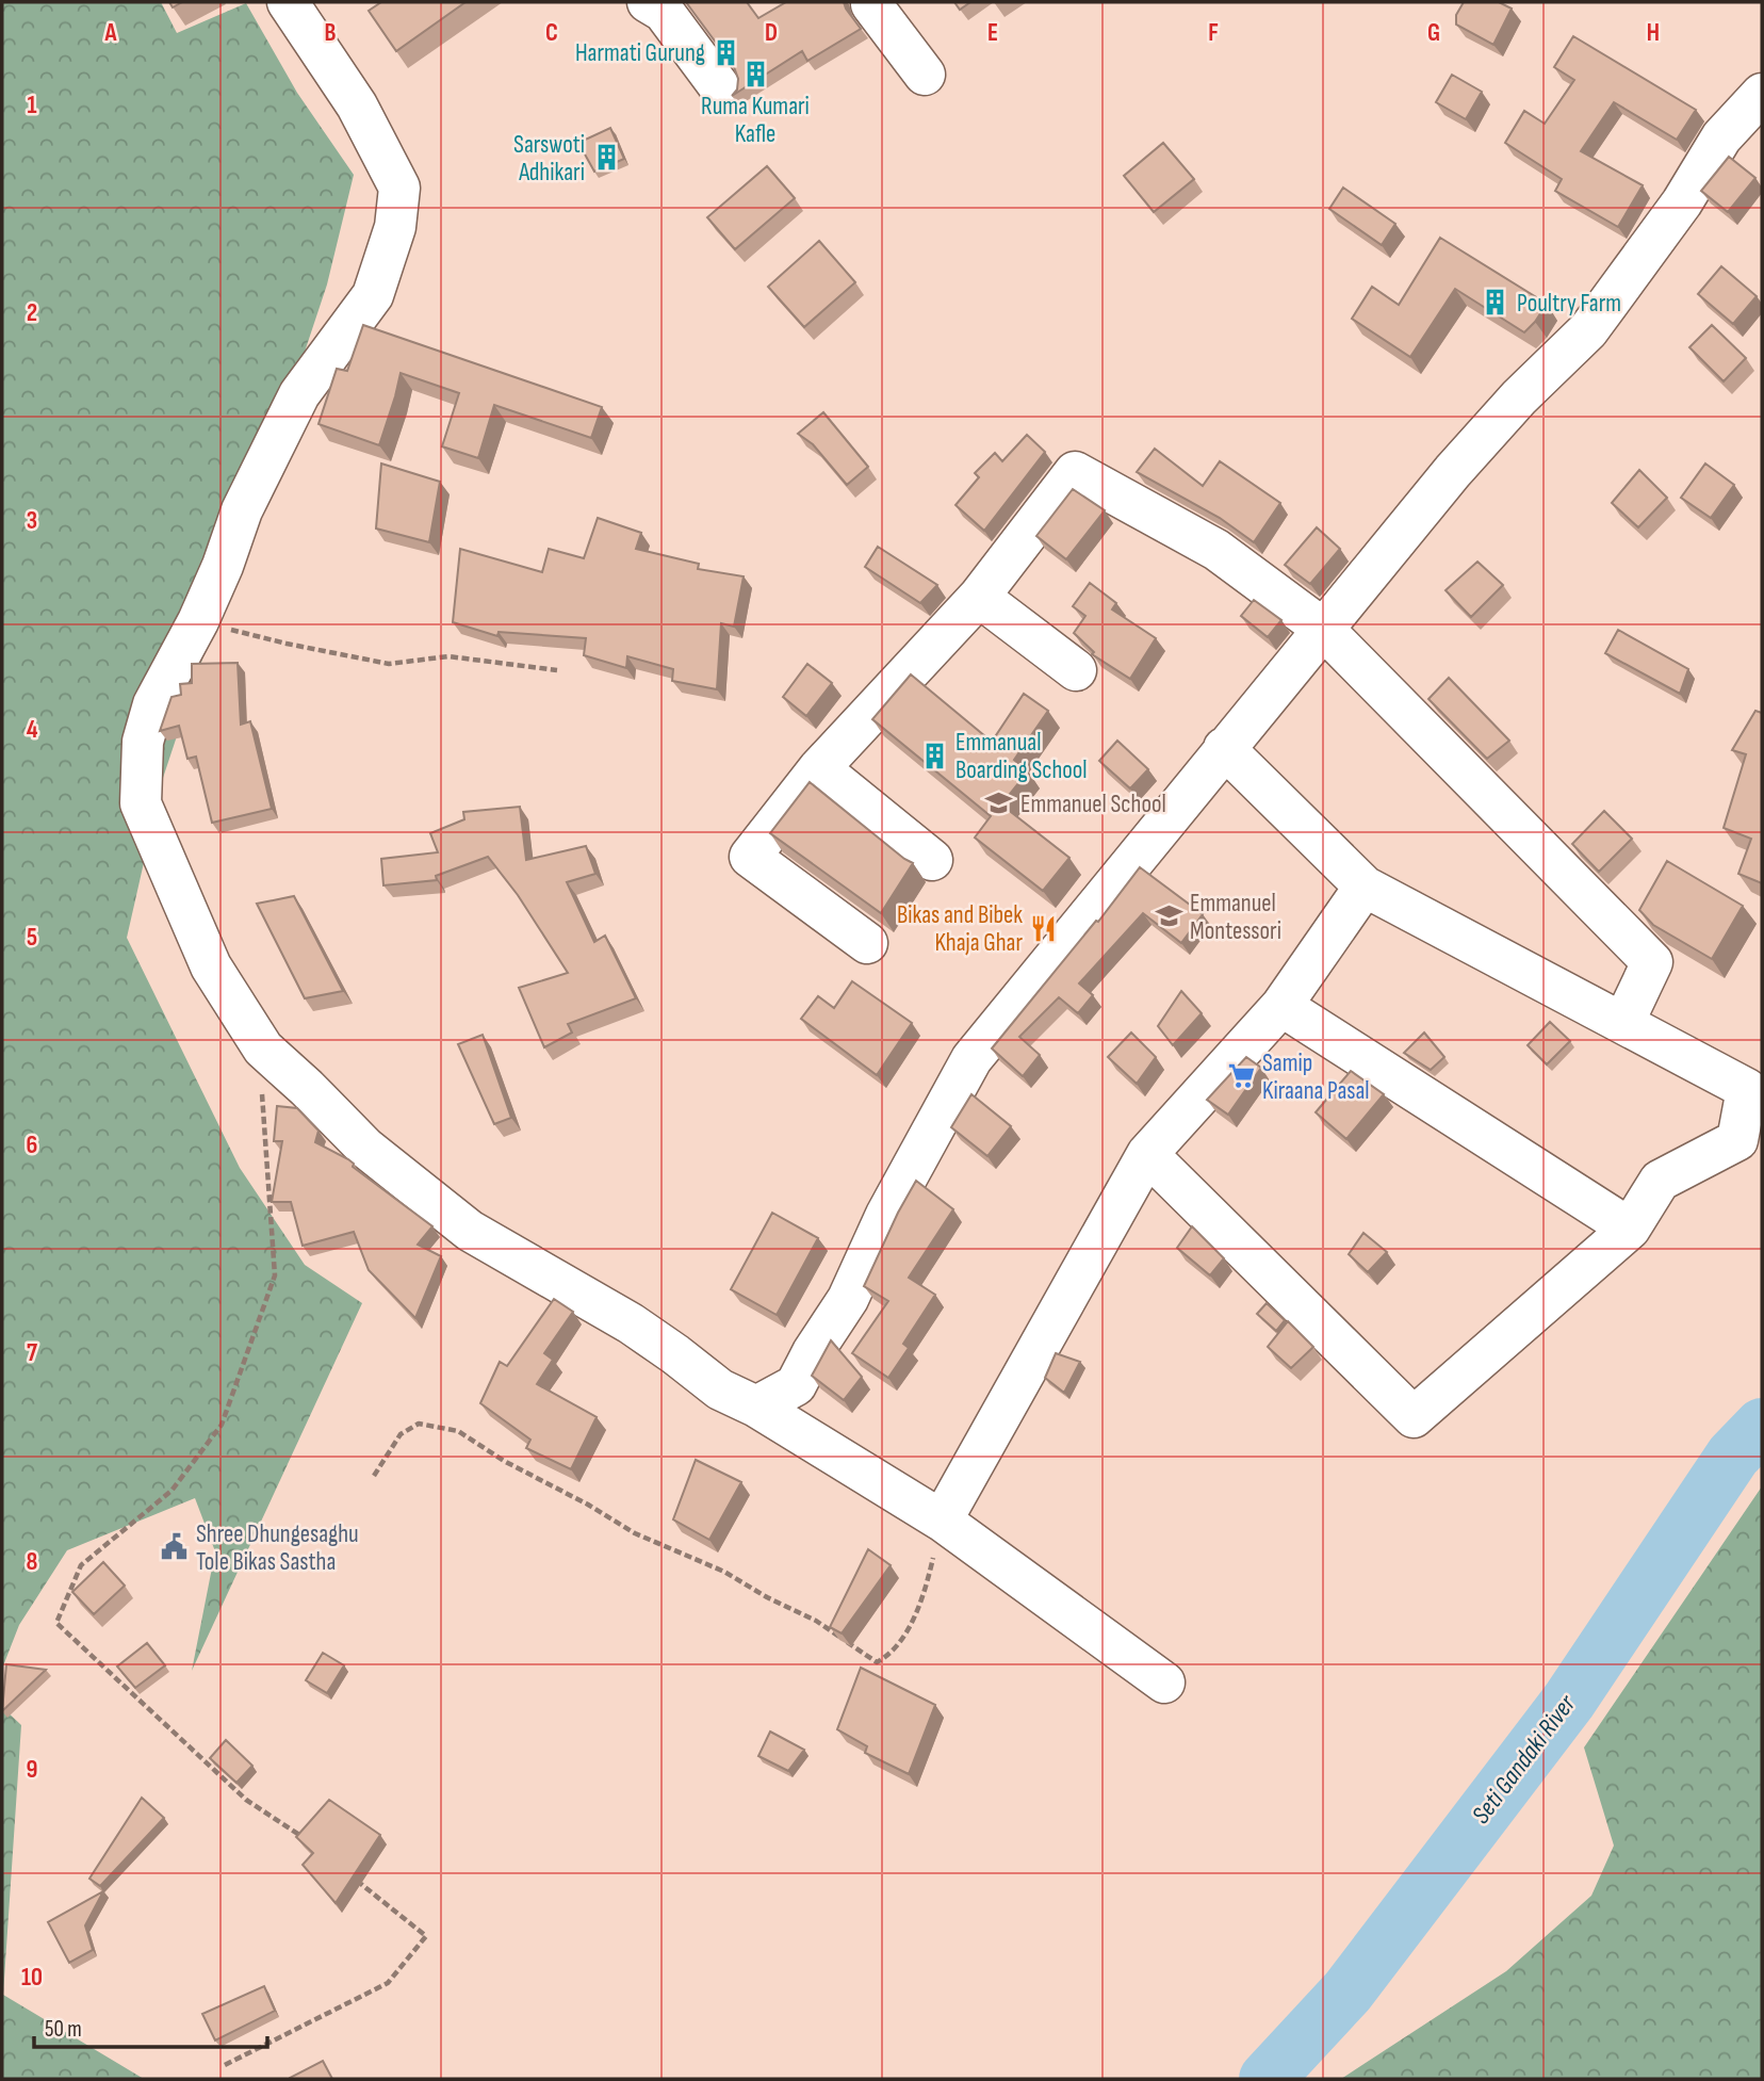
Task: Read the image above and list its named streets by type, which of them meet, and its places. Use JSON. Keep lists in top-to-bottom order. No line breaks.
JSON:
{"water":["Seti Gandaki River"],"places":{"building":["Harmati Gurung","Ruma Kumari Kafle","Sarswoti Adhikari","Poultry Farm","Emmanual Boarding School"],"school or university":["Emmanuel School","Emmanuel Montessori"],"restaurant":["Bikas and Bibek Khaja Ghar"],"supermarket":["Samip Kiraana Pasal"],"public building":["Shree Dhungesaghu Tole Bikas Sastha"]},"scale_bar":"50 m","grid":{"columns":["A","B","C","D","E","F","G","H"],"rows":["1","2","3","4","5","6","7","8","9","10"]}}
